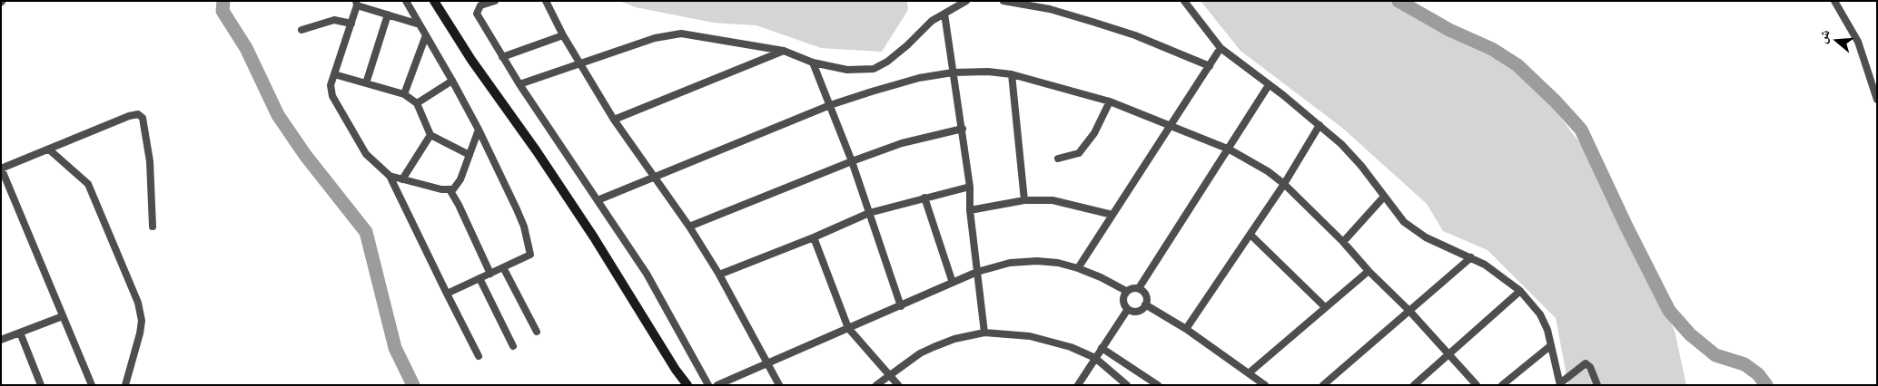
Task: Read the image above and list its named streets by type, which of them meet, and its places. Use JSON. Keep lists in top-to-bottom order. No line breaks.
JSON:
{"north":"left"}
